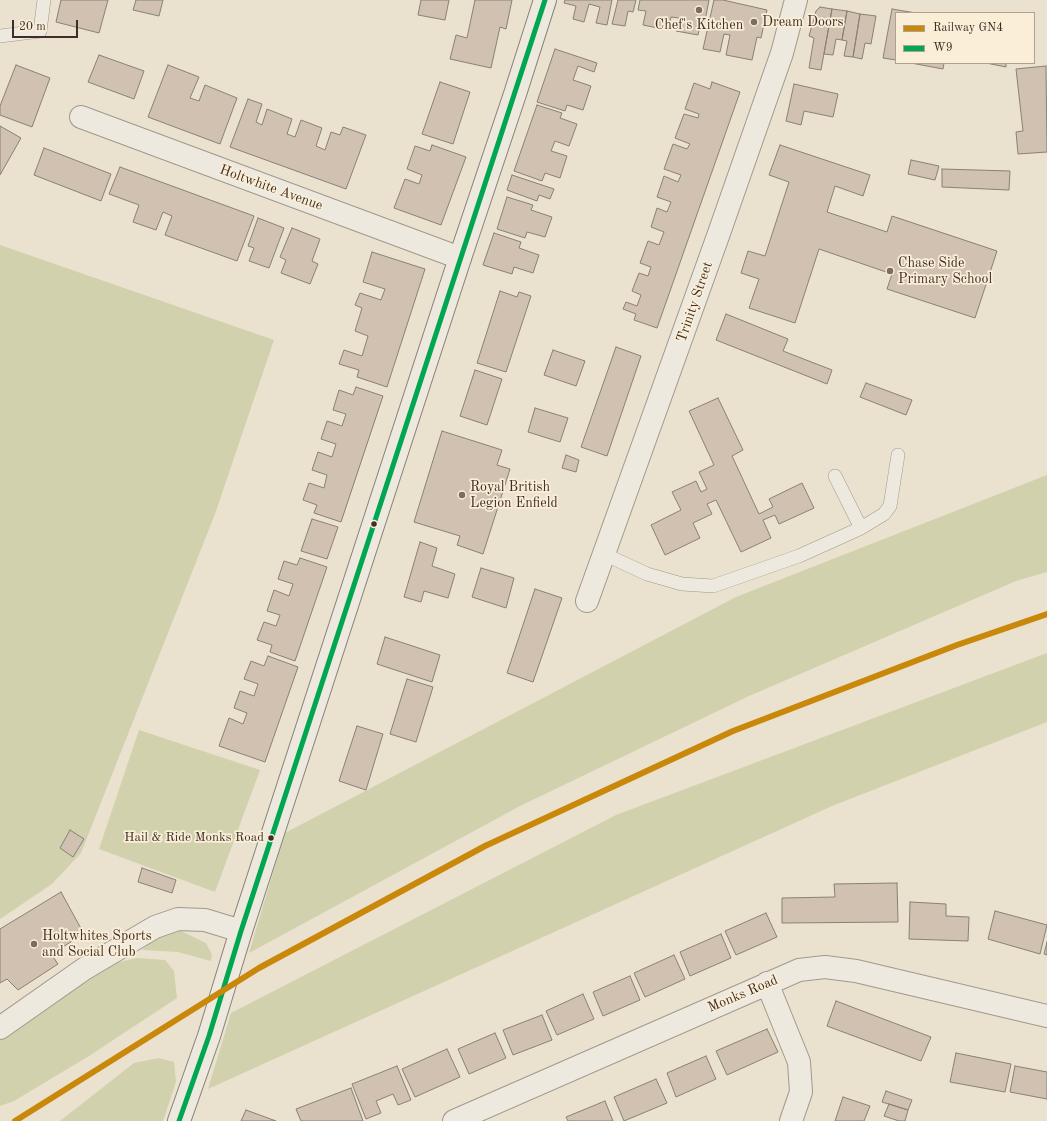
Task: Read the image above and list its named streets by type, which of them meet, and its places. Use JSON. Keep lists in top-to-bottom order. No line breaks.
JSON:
{"streets":{"street":["Holtwhite Avenue","Trinity Street","Monks Road"]},"places":["Chef's Kitchen","Dream Doors","Chase Side Primary School","Royal British Legion Enfield","Hail & Ride Monks Road","Holtwhites Sports and Social Club"],"lines":["transit line W9","rail line GN4"],"legend":["Railway GN4","W9"],"scale_bar":"20 m"}
